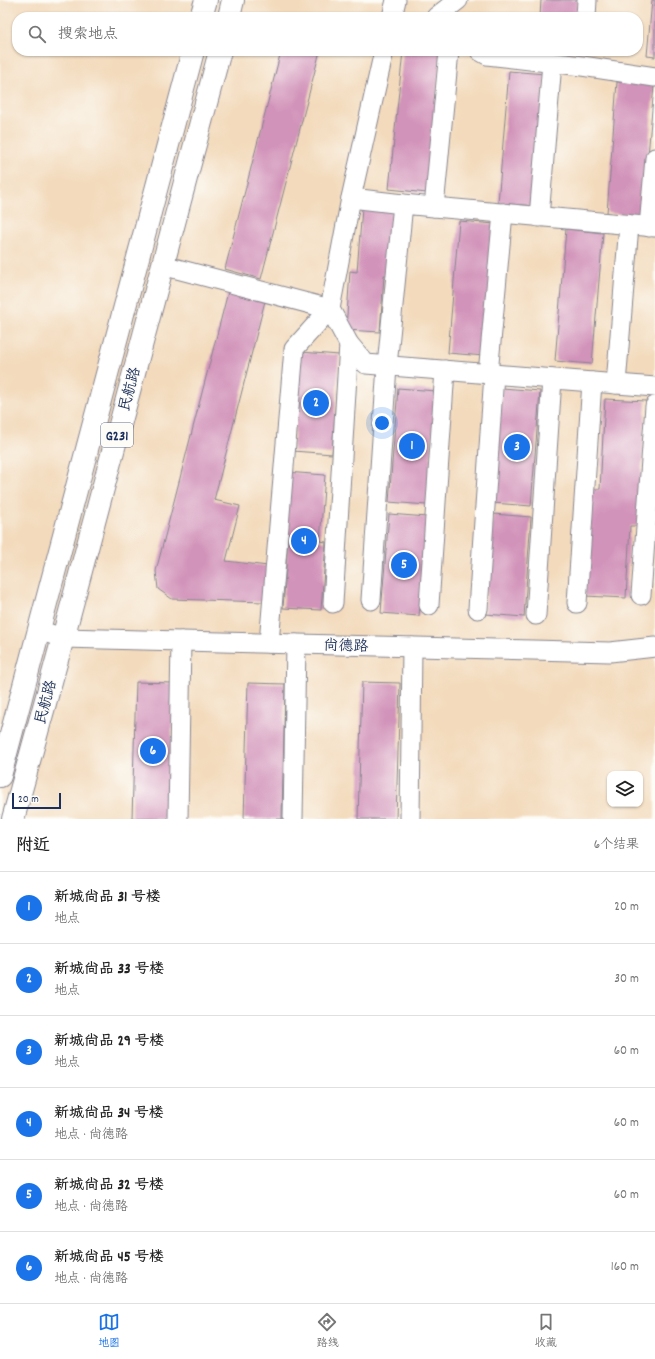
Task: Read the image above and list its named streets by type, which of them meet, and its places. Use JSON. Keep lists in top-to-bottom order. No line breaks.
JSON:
{"streets":{"highway":["民航路","G231"],"street":["尚德路"]},"crossings":[["民航路","尚德路"]],"scale_bar":"20 m","page":{"search":"搜索地点","pins":["2","1","3","4","5","6"],"scale":"20 m","heading":["附近","6个结果"],"list":[{"mark":"1","name":"新城尚品 31 号楼","note":"地点","value":"20 m"},{"mark":"2","name":"新城尚品 33 号楼","note":"地点","value":"30 m"},{"mark":"3","name":"新城尚品 29 号楼","note":"地点","value":"60 m"},{"mark":"4","name":"新城尚品 34 号楼","note":"地点 · 尚德路","value":"60 m"},{"mark":"5","name":"新城尚品 32 号楼","note":"地点 · 尚德路","value":"60 m"},{"mark":"6","name":"新城尚品 45 号楼","note":"地点 · 尚德路","value":"160 m"}],"nav":["地图","路线","收藏"]}}
